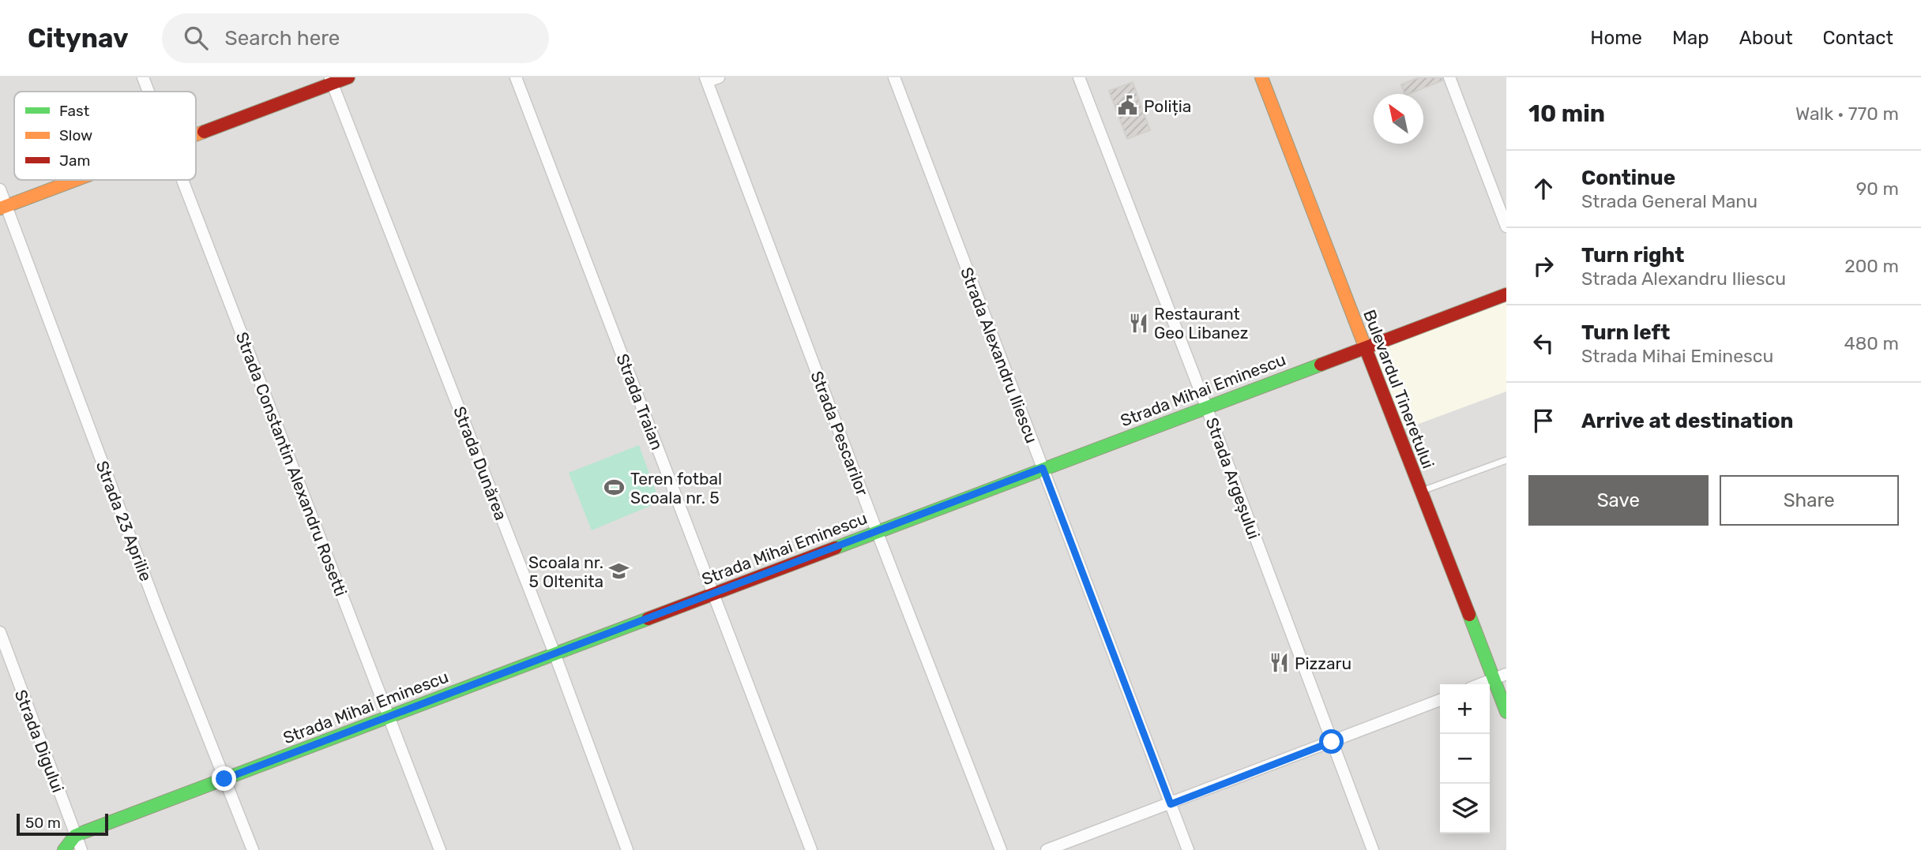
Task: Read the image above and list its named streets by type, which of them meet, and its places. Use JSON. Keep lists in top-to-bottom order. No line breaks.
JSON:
{"streets":{"street":["Strada Alexandru Iliescu","Bulevardul Tineretului","Strada Mihai Eminescu","Strada Traian","Strada Pescarilor","Strada Dunărea","Strada Constantin Alexandru Rosetti","Strada Argeșului","Strada 23 Aprilie","Strada Digului"]},"crossings":[["Strada Alexandru Iliescu","Strada Mihai Eminescu"],["Bulevardul Tineretului","Strada Mihai Eminescu"],["Strada Mihai Eminescu","Strada Traian"],["Strada Mihai Eminescu","Strada Pescarilor"],["Strada Mihai Eminescu","Strada Dunărea"],["Strada Mihai Eminescu","Strada Constantin Alexandru Rosetti"],["Strada Mihai Eminescu","Strada Argeșului"],["Strada Mihai Eminescu","Strada 23 Aprilie"],["Strada Mihai Eminescu","Strada Digului"]],"places":{"public building":["Poliția"],"restaurant":["Restaurant Geo Libanez","Pizzaru"],"sports":["Teren fotbal Scoala nr. 5"],"school or university":["Scoala nr. 5 Oltenita"]},"legend":["Fast","Slow","Jam"],"scale_bar":"50 m","north":"top left","page":{"header":"Citynav","search":"Search here","nav":["Home","Map","About","Contact"],"heading":["10 min","Walk · 770 m"],"list":[["Continue","Strada General Manu","90 m"],["Turn right","Strada Alexandru Iliescu","200 m"],["Turn left","Strada Mihai Eminescu","480 m"],"Arrive at destination"],"buttons":["Save","Share"],"map_buttons":["+","−"],"scale":"50 m"}}
